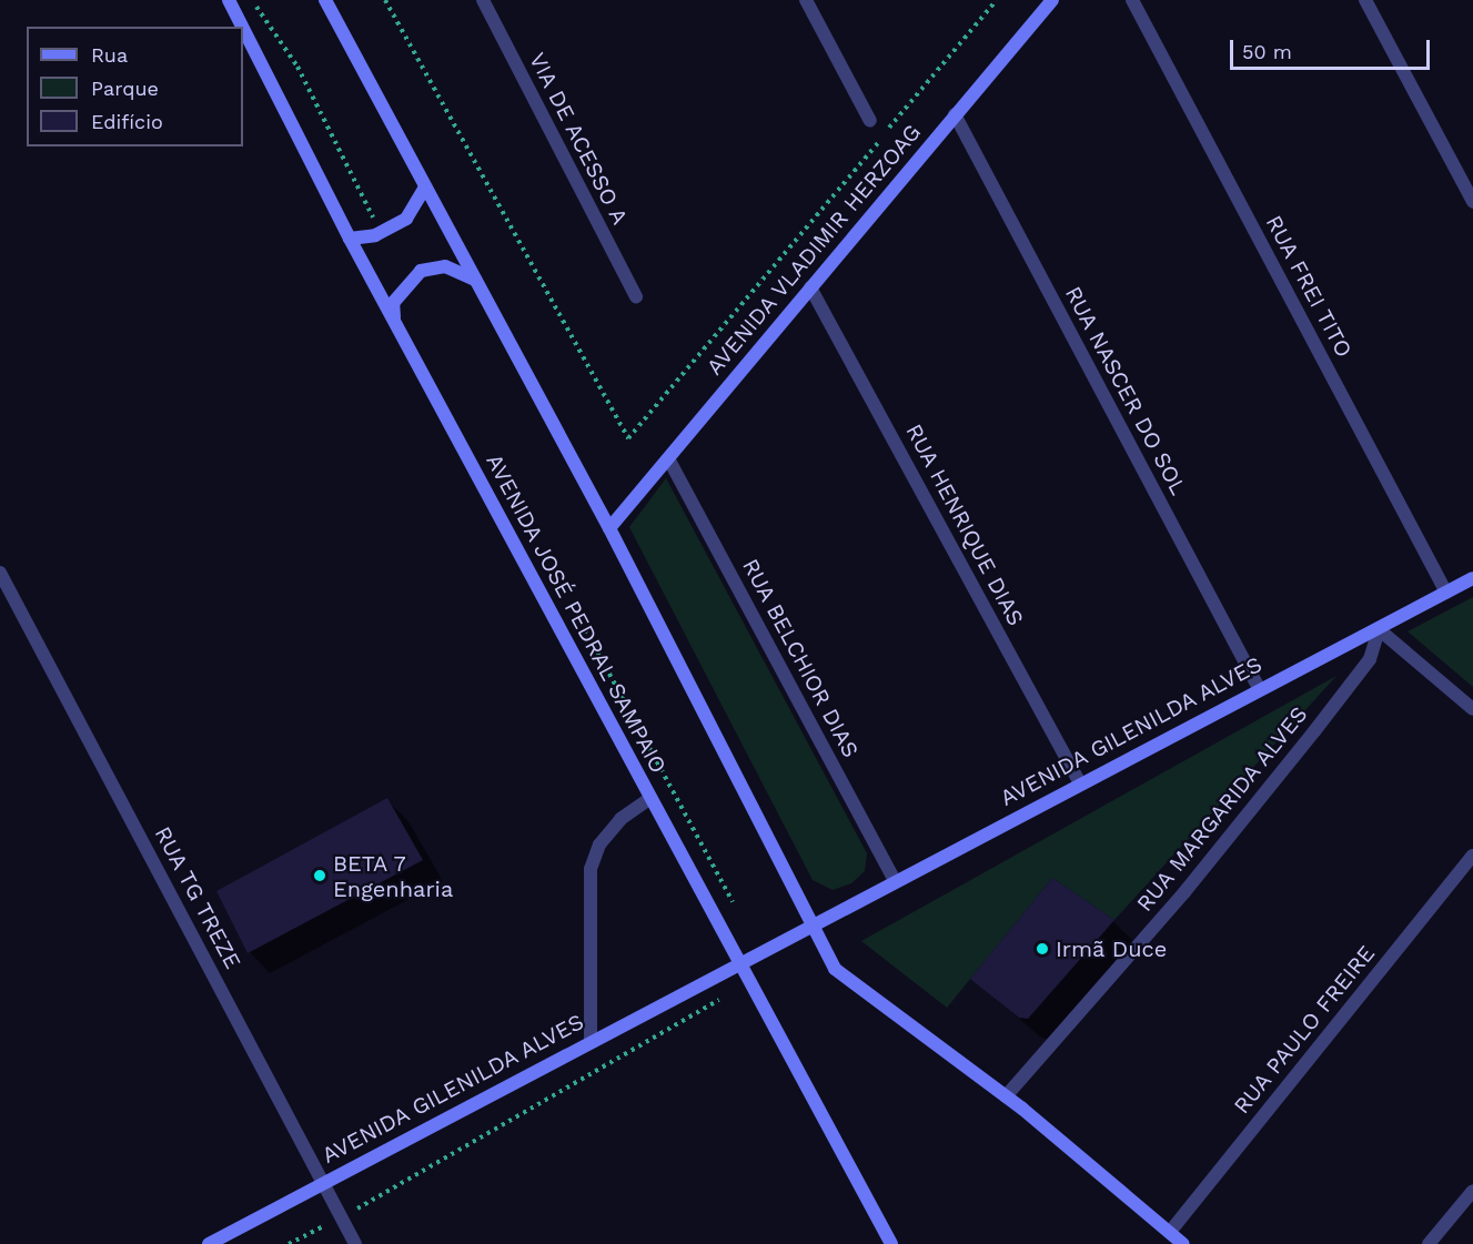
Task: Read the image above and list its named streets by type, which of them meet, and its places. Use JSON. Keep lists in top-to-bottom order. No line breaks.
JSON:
{"streets":{"main road":["AVENIDA VLADIMIR HERZOAG","AVENIDA JOSÉ PEDRAL SAMPAIO","AVENIDA GILENILDA ALVES"],"street":["VIA DE ACESSO A","RUA FREI TITO","RUA NASCER DO SOL","RUA HENRIQUE DIAS","RUA BELCHIOR DIAS","RUA MARGARIDA ALVES","RUA TG TREZE","RUA PAULO FREIRE"]},"crossings":[["AVENIDA VLADIMIR HERZOAG","RUA NASCER DO SOL"],["AVENIDA VLADIMIR HERZOAG","RUA HENRIQUE DIAS"],["AVENIDA VLADIMIR HERZOAG","RUA BELCHIOR DIAS"],["RUA FREI TITO","AVENIDA GILENILDA ALVES"],["RUA NASCER DO SOL","AVENIDA GILENILDA ALVES"],["RUA HENRIQUE DIAS","AVENIDA GILENILDA ALVES"],["AVENIDA JOSÉ PEDRAL SAMPAIO","AVENIDA GILENILDA ALVES"],["RUA BELCHIOR DIAS","AVENIDA GILENILDA ALVES"],["AVENIDA GILENILDA ALVES","RUA MARGARIDA ALVES"],["AVENIDA GILENILDA ALVES","RUA TG TREZE"]],"places":["BETA 7 Engenharia","Irmã Duce"],"legend":["Rua","Parque","Edifício"],"scale_bar":"50 m"}
